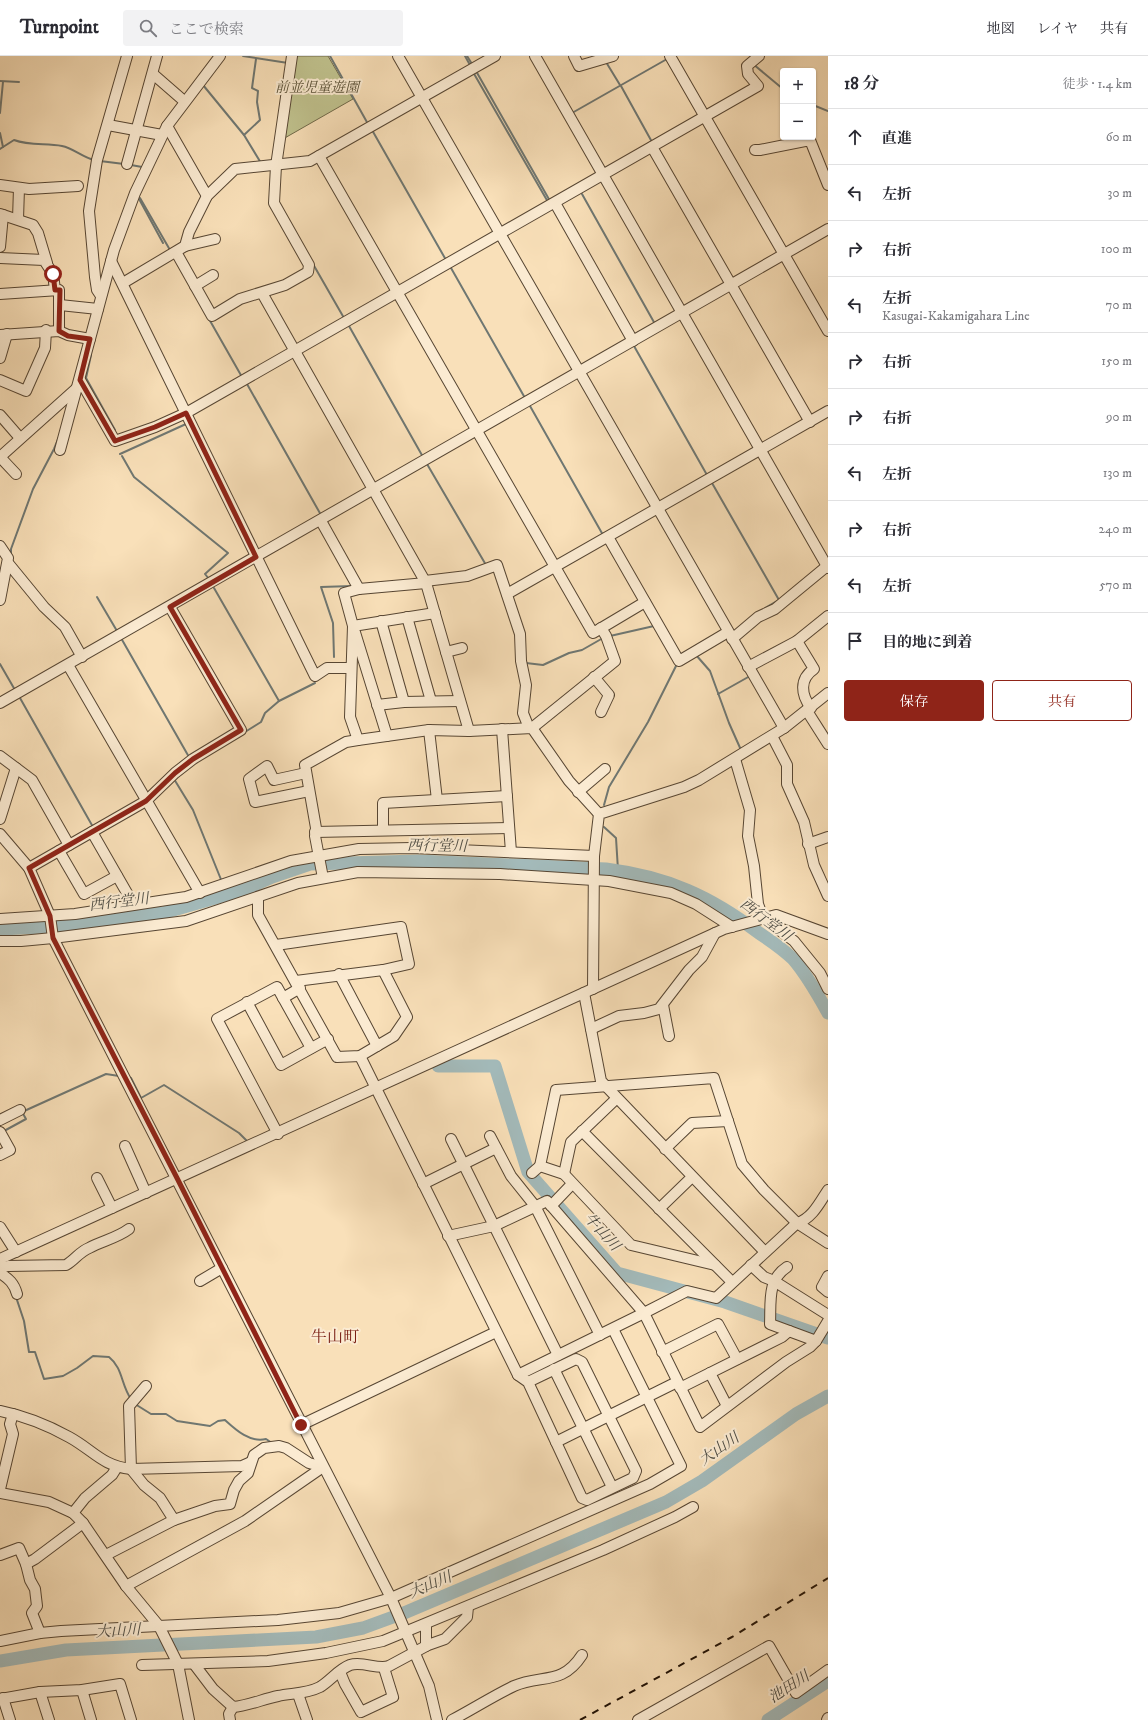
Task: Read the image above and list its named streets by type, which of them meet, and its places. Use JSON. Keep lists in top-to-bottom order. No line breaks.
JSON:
{"districts":["牛山町"],"water":["西行堂川","牛山川","大山川","池田川"],"parks":["前並児童遊園"],"page":{"header":"Turnpoint","search":"ここで検索","nav":["地図","レイヤ","共有"],"heading":["18 分","徒歩 · 1.4 km"],"map_buttons":["+","−"],"list":[["直進","60 m"],["左折","30 m"],["右折","100 m"],["左折","Kasugai-Kakamigahara Line","70 m"],["右折","150 m"],["右折","90 m"],["左折","130 m"],["右折","240 m"],["左折","570 m"],"目的地に到着"],"buttons":["保存","共有"]}}
